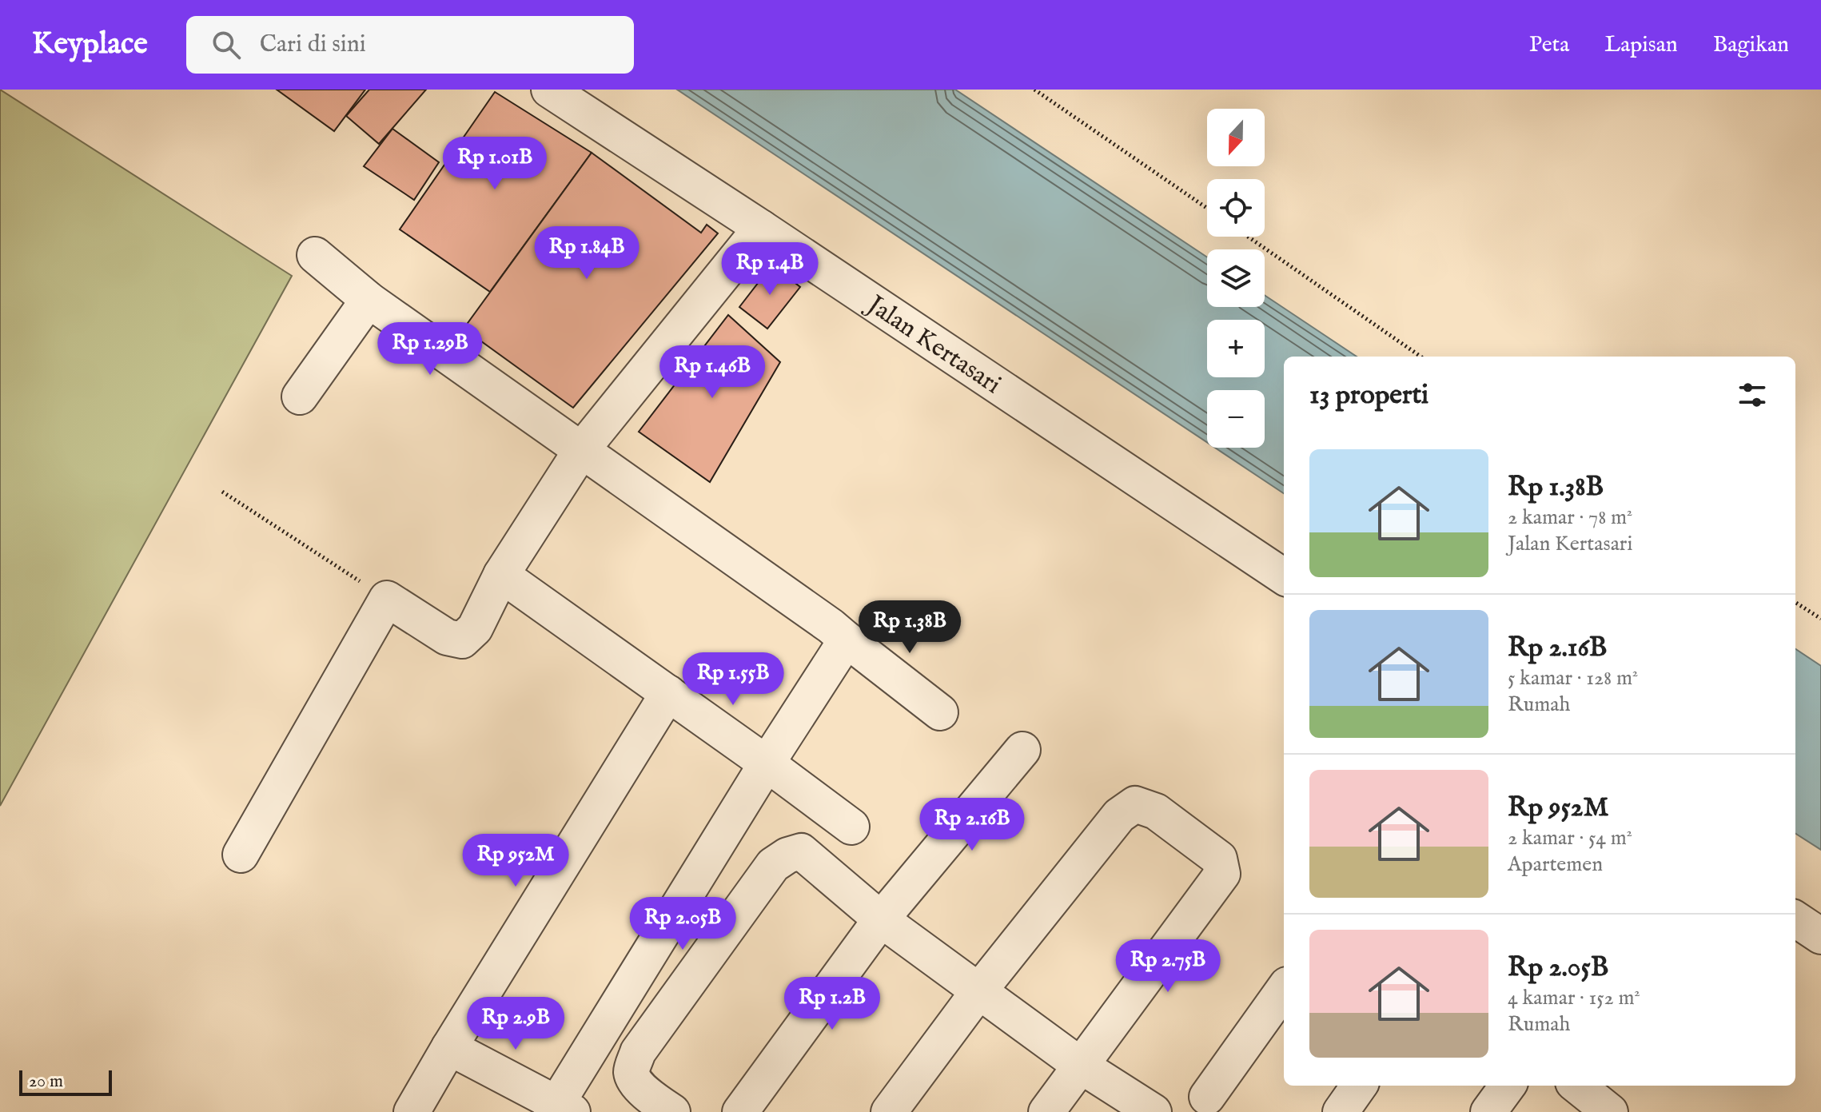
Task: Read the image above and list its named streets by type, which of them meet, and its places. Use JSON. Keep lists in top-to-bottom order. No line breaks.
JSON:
{"streets":{"street":["Jalan Kertasari"]},"scale_bar":"20 m","north":"bottom","page":{"header":"Keyplace","search":"Cari di sini","nav":["Peta","Lapisan","Bagikan"],"map_buttons":["+","−"],"price":["Rp 1.01B","Rp 1.84B","Rp 1.4B","Rp 1.29B","Rp 1.46B","Rp 1.38B","Rp 1.55B","Rp 2.16B","Rp 952M","Rp 2.05B","Rp 2.75B","Rp 1.2B","Rp 2.9B"],"heading":"13 properti","list":[{"name":"Rp 1.38B","note":"2 kamar · 78 m² · Jalan Kertasari"},{"name":"Rp 2.16B","note":"5 kamar · 128 m² · Rumah"},{"name":"Rp 952M","note":"2 kamar · 54 m² · Apartemen"},{"name":"Rp 2.05B","note":"4 kamar · 152 m² · Rumah"}],"scale":"20 m"}}
